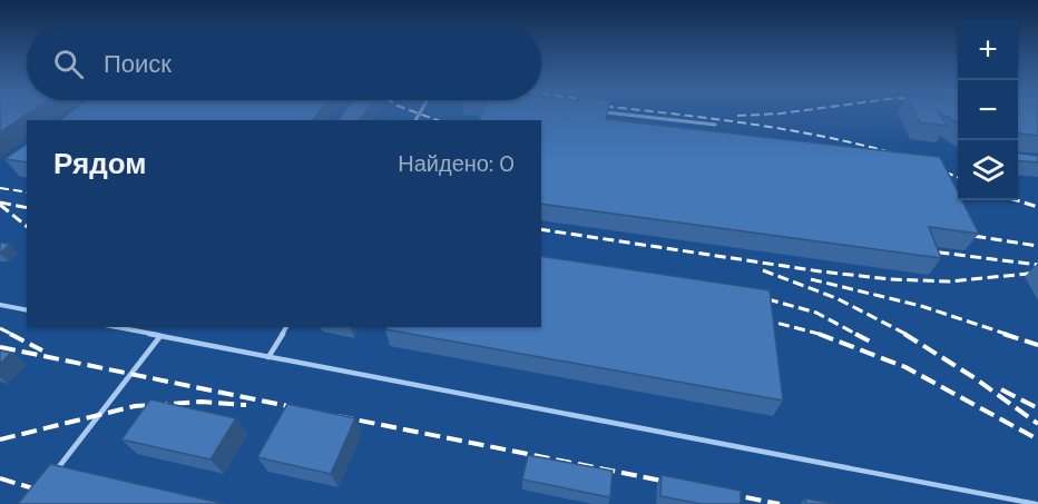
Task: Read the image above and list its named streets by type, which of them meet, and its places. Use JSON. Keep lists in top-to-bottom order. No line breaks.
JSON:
{"page":{"map_buttons":["+","−"],"search":"Поиск","heading":["Рядом","Найдено: 0"]}}
